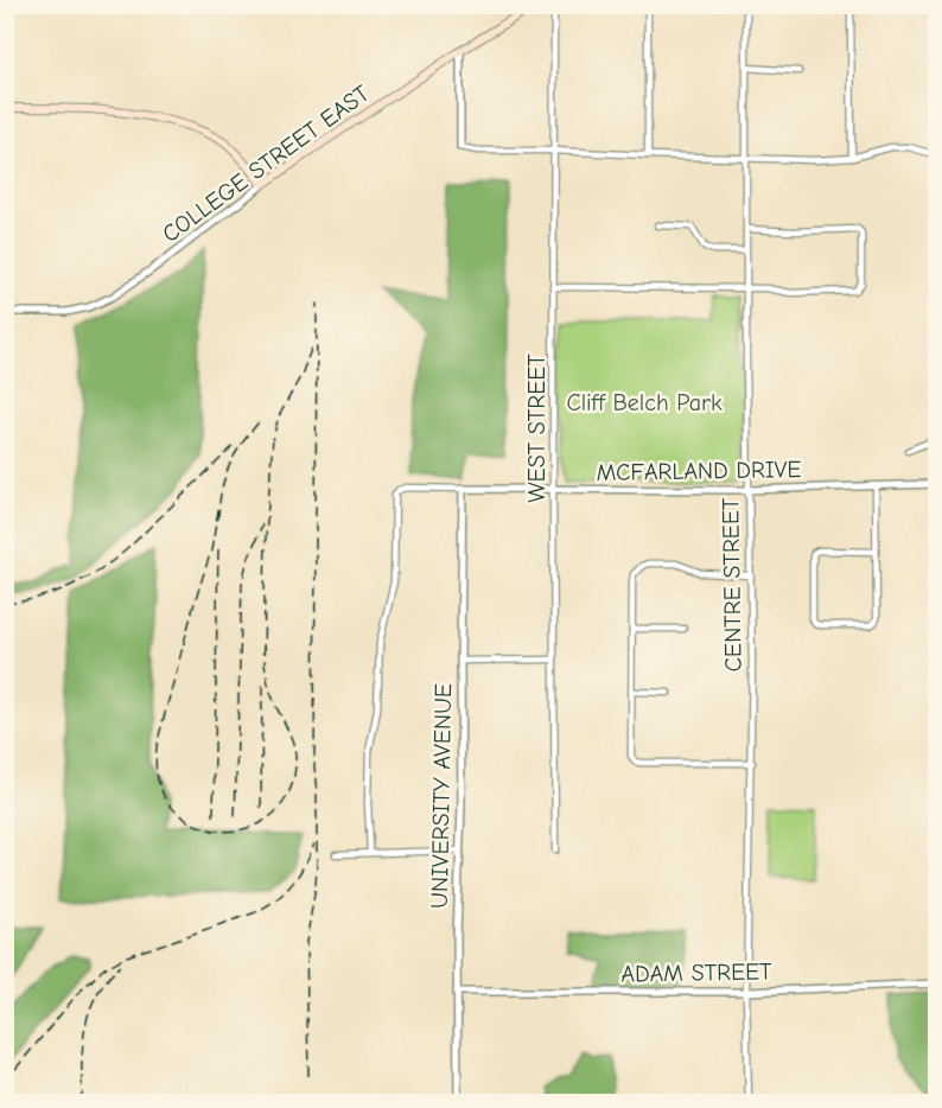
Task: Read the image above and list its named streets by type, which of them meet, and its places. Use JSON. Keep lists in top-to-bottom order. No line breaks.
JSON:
{"streets":{"main road":["COLLEGE STREET EAST"],"street":["WEST STREET","MCFARLAND DRIVE","CENTRE STREET","UNIVERSITY AVENUE","ADAM STREET"]},"crossings":[["WEST STREET","MCFARLAND DRIVE"],["MCFARLAND DRIVE","CENTRE STREET"],["MCFARLAND DRIVE","UNIVERSITY AVENUE"],["CENTRE STREET","ADAM STREET"],["UNIVERSITY AVENUE","ADAM STREET"]],"parks":["Cliff Belch Park"]}
